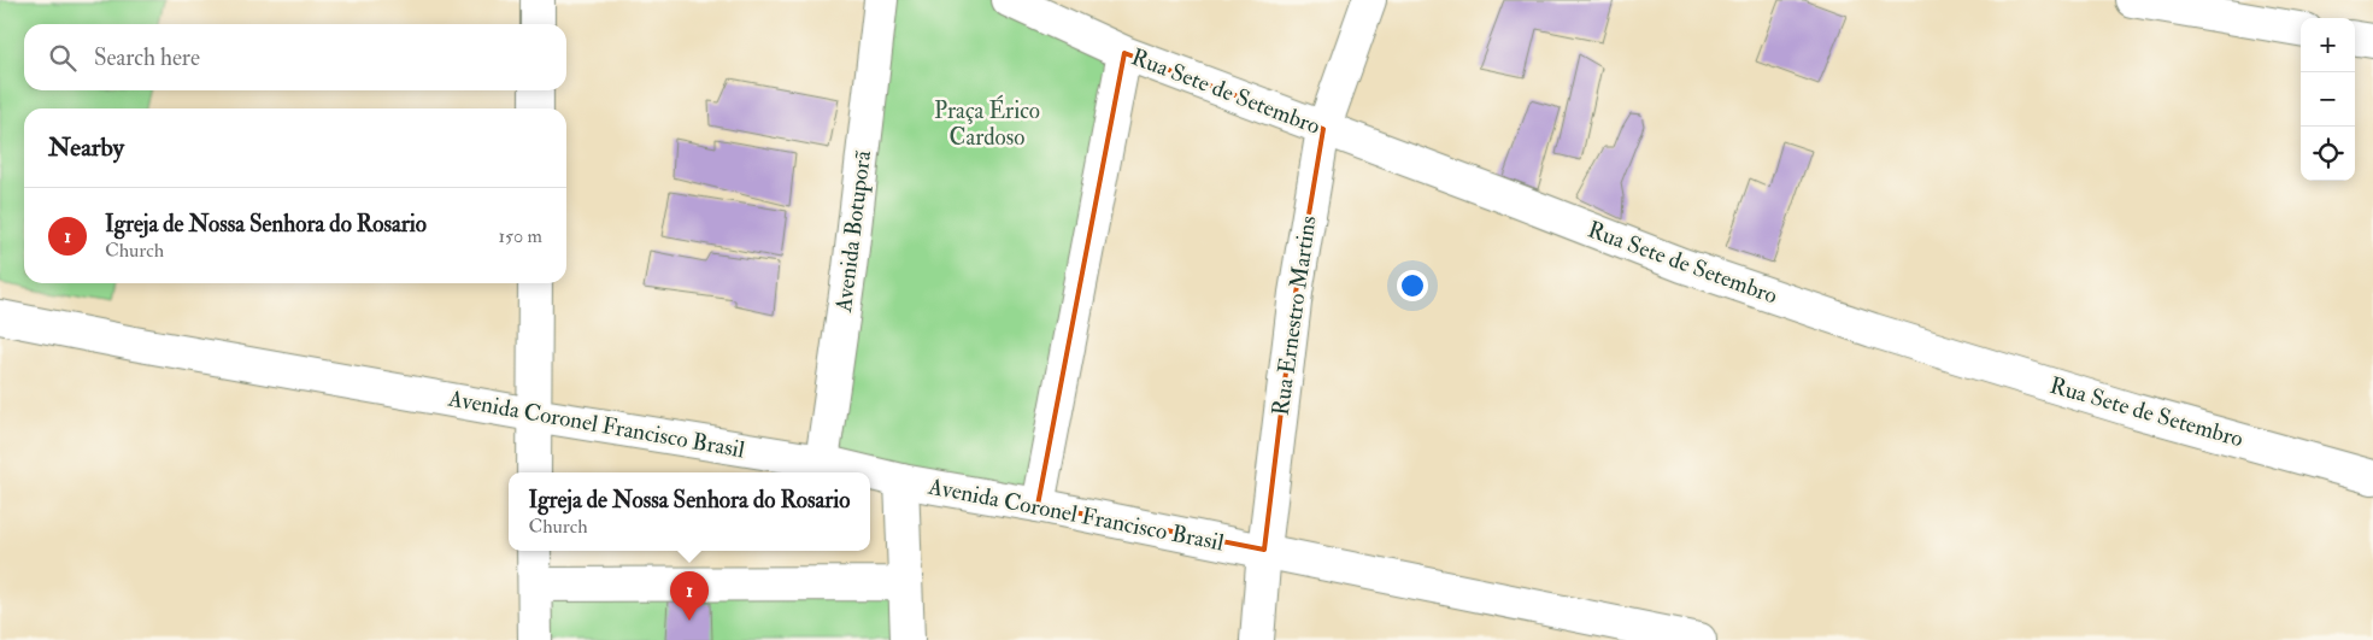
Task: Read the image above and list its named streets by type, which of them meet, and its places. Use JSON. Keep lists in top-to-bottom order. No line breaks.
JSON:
{"streets":{"street":["Rua Sete de Setembro","Avenida Botuporã","Rua Ernestro Martins","Avenida Coronel Francisco Brasil"]},"crossings":[["Rua Sete de Setembro","Rua Ernestro Martins"],["Avenida Botuporã","Avenida Coronel Francisco Brasil"],["Rua Ernestro Martins","Avenida Coronel Francisco Brasil"]],"parks":["Praça Érico Cardoso"],"page":{"map_buttons":["+","−"],"search":"Search here","heading":"Nearby","list":[{"mark":"1","name":"Igreja de Nossa Senhora do Rosario","note":"Church","value":"150 m"}],"popup":["Igreja de Nossa Senhora do Rosario","Church"],"pins":"1"}}
